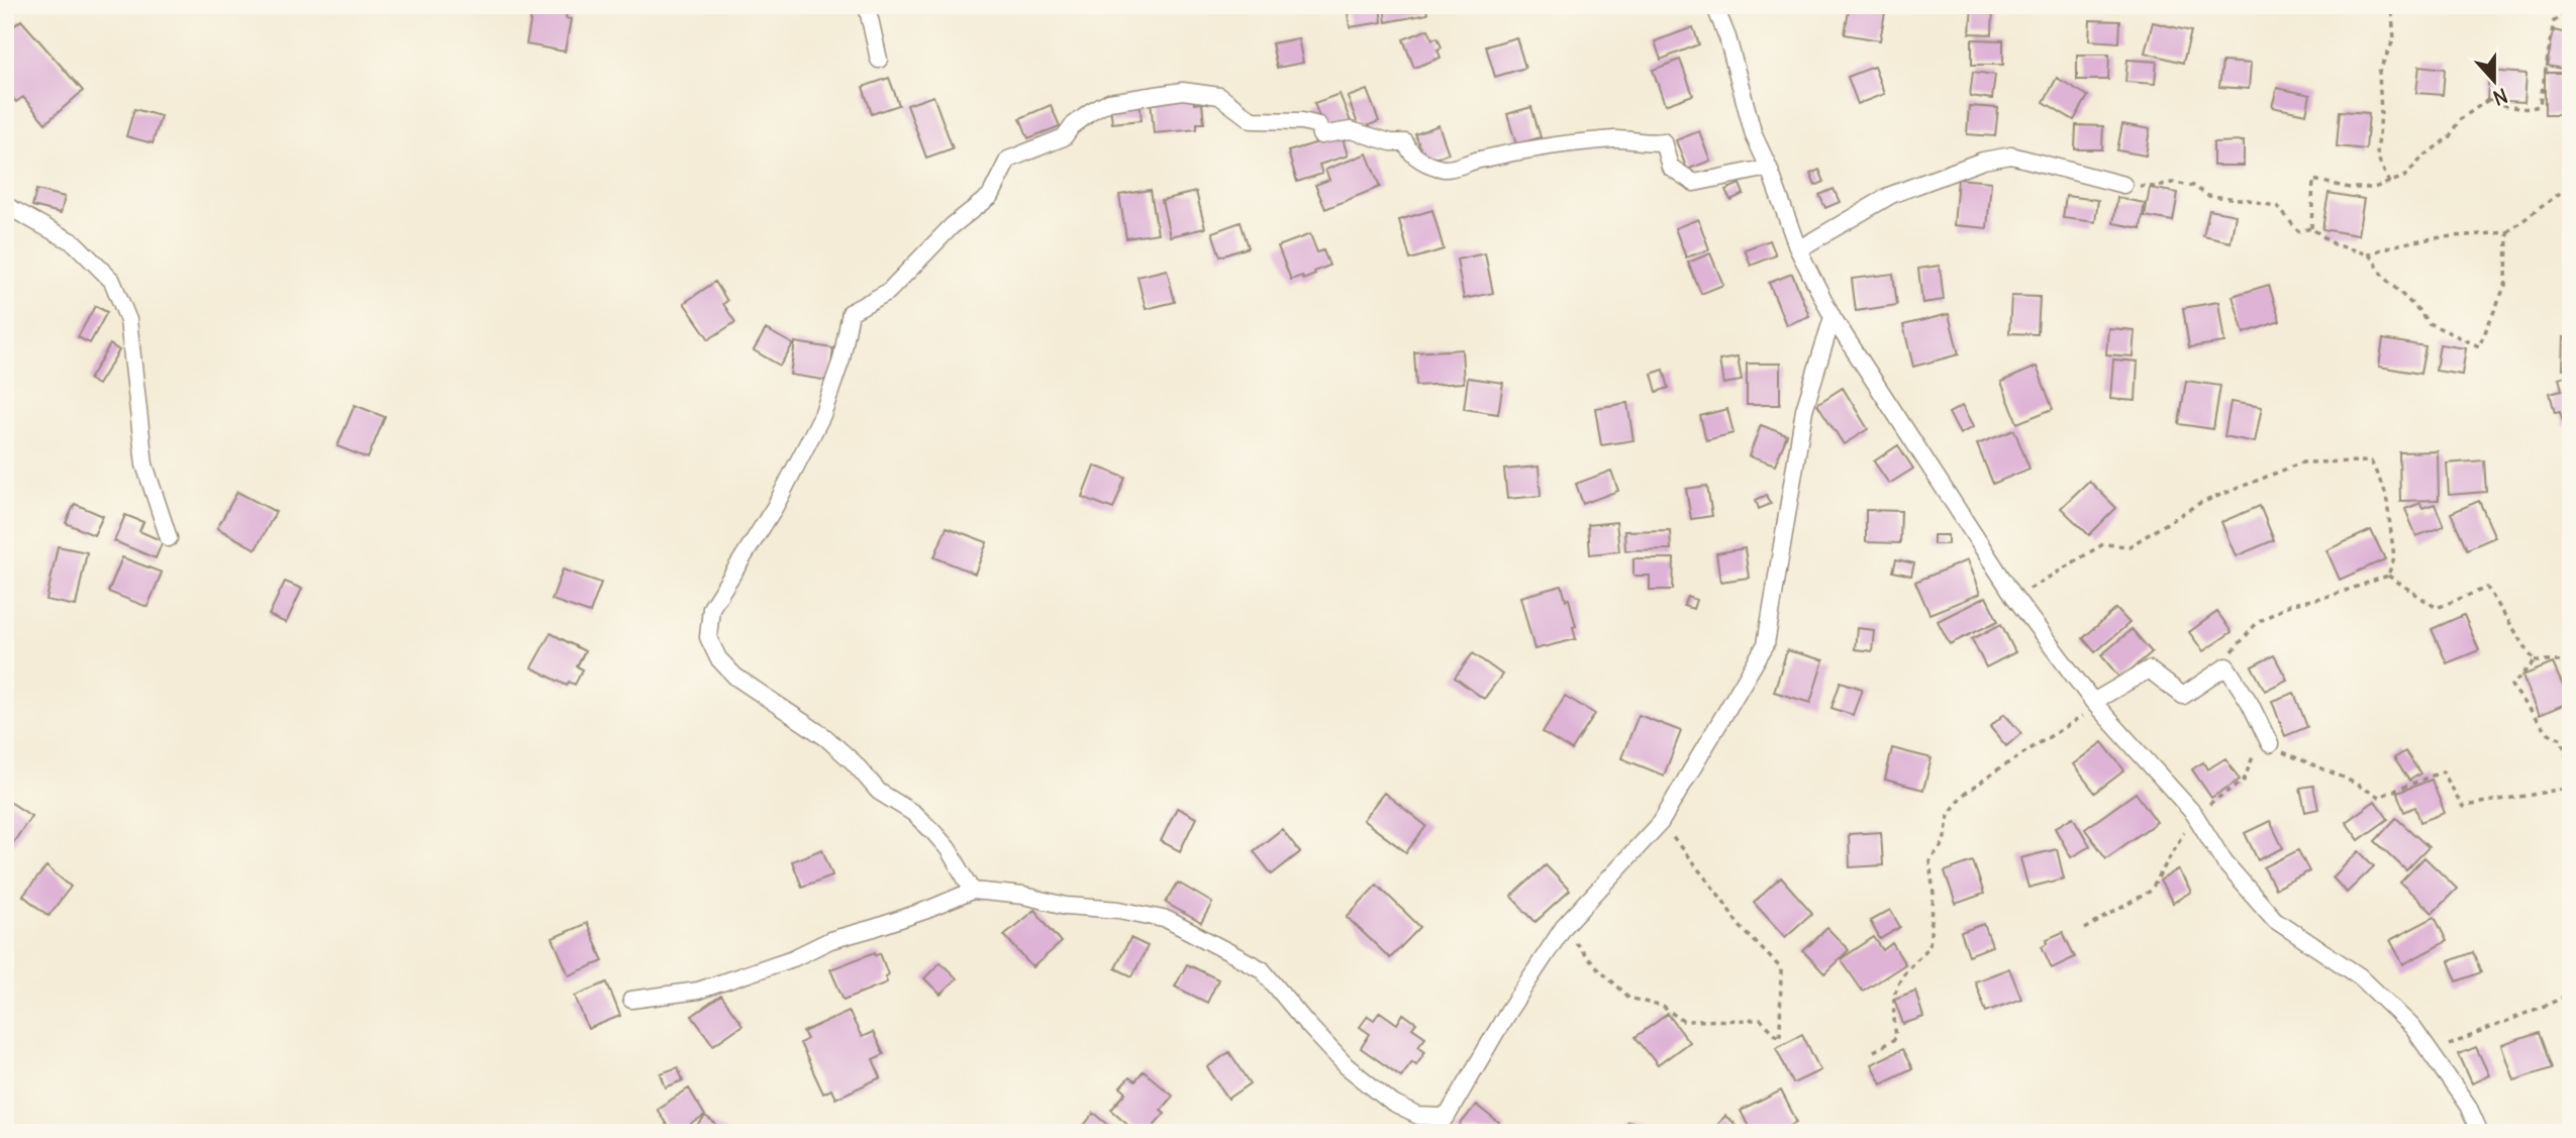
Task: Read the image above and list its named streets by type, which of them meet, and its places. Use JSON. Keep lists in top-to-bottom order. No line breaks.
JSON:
{"north":"bottom"}
